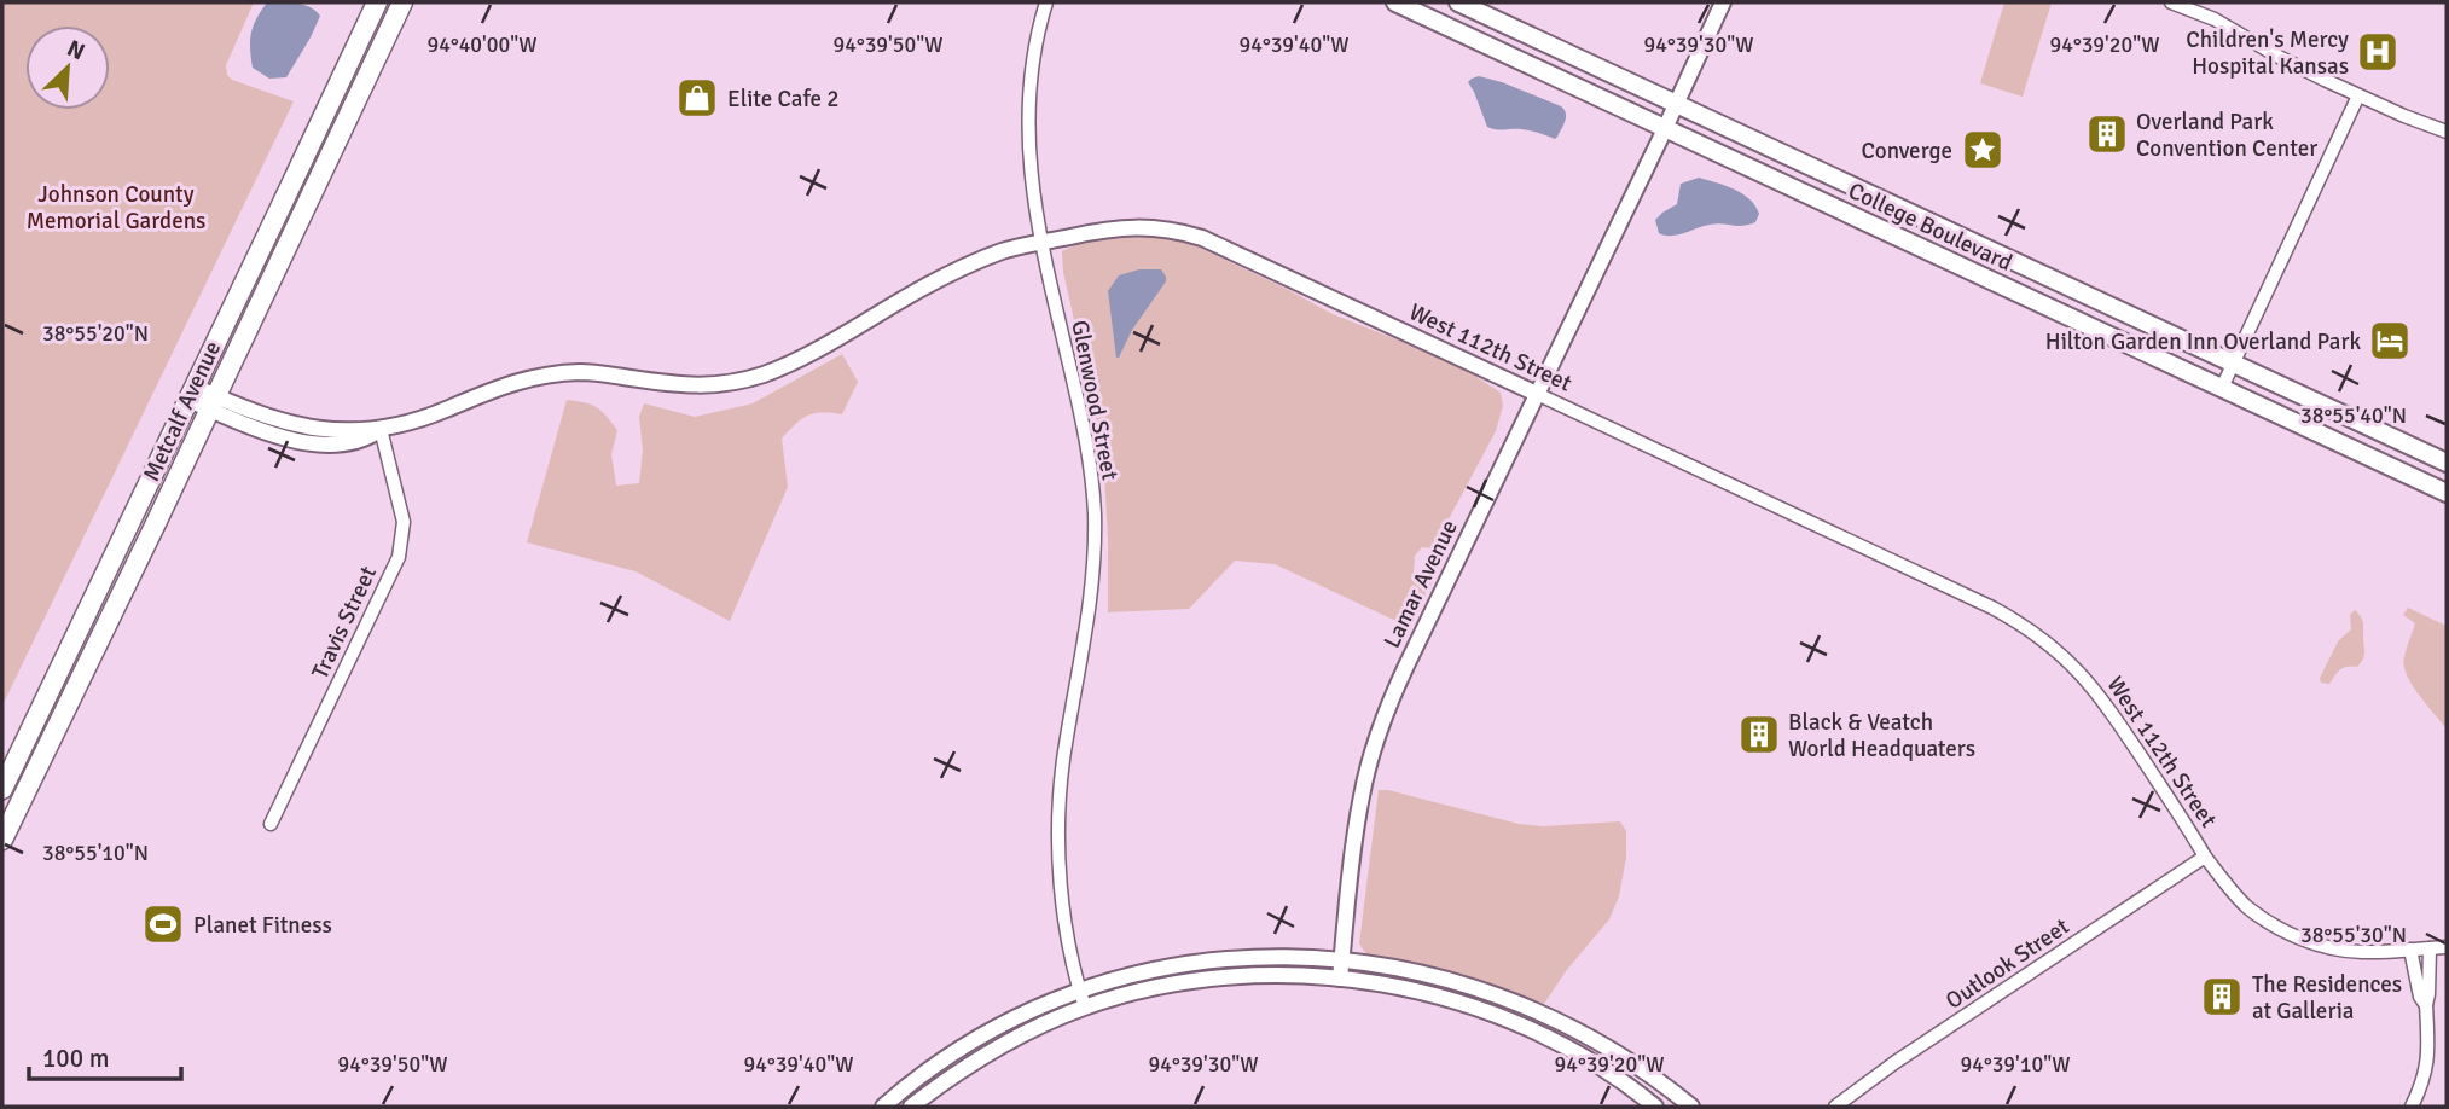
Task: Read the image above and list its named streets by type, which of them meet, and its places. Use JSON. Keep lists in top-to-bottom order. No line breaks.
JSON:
{"streets":{"main road":["College Boulevard","Metcalf Avenue"],"street":["West 112th Street","Glenwood Street","Lamar Avenue","Travis Street","Outlook Street"]},"crossings":[["College Boulevard","Lamar Avenue"],["West 112th Street","Glenwood Street"],["West 112th Street","Metcalf Avenue"],["West 112th Street","Lamar Avenue"],["West 112th Street","Travis Street"],["West 112th Street","Outlook Street"]],"parks":["Johnson County Memorial Gardens"],"places":{"hospital":["Children's Mercy Hospital Kansas"],"shop":["Elite Cafe 2"],"building":["Overland Park Convention Center","Black & Veatch World Headquaters","The Residences at Galleria"],"place":["Converge"],"hotel":["Hilton Garden Inn Overland Park"],"sports":["Planet Fitness"]},"scale_bar":"100 m","north":"top right","coordinates":["94°40'00\"W","94°39'50\"W","94°39'40\"W","94°39'30\"W","94°39'20\"W","38°55'20\"N","38°55'40\"N","38°55'10\"N","38°55'30\"N","94°39'10\"W"]}
